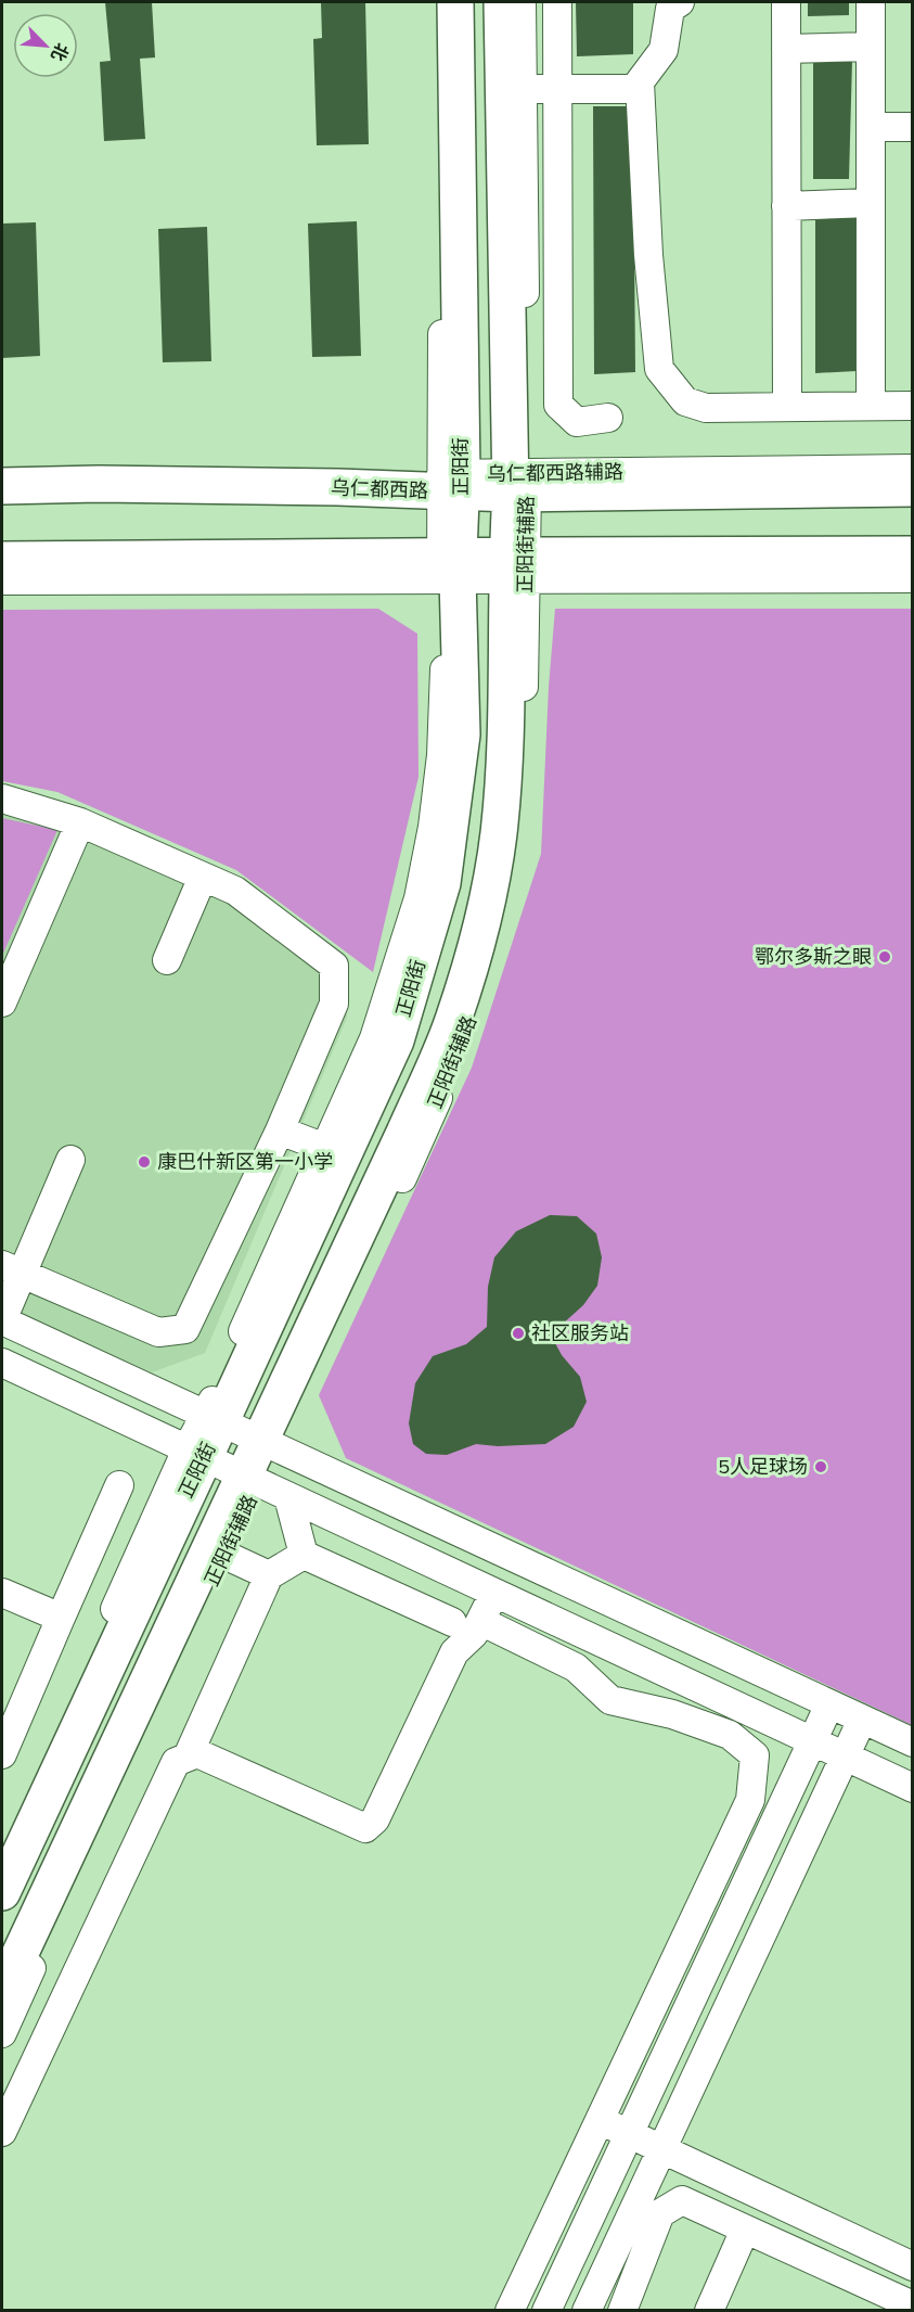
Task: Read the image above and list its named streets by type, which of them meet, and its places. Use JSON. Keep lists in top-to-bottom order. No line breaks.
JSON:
{"streets":{"main road":["正阳街","乌仁都西路"],"street":["乌仁都西路辅路","正阳街辅路"]},"crossings":[["正阳街","乌仁都西路"],["乌仁都西路辅路","乌仁都西路"],["乌仁都西路辅路","正阳街辅路"],["乌仁都西路","正阳街辅路"]],"places":["鄂尔多斯之眼","康巴什新区第一小学","社区服务站","5人足球场"],"north":"bottom right"}
